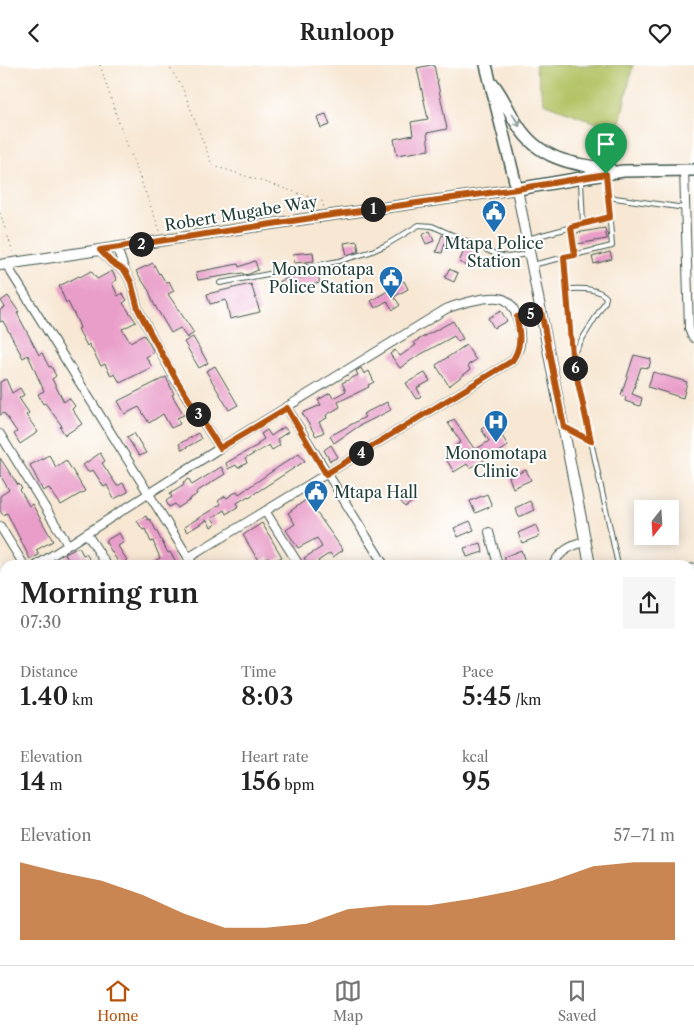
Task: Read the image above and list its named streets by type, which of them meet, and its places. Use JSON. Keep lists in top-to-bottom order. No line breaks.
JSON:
{"streets":{"street":["Robert Mugabe Way"]},"places":{"public building":["Mtapa Police Station","Monomotapa Police Station","Mtapa Hall"],"hospital":["Monomotapa Clinic"]},"north":"bottom","page":{"header":"Runloop","pins":["1","2","5","6","3","4"],"heading":["Morning run","07:30"],"stats":[["Distance","1.40 km"],["Time","8:03"],["Pace","5:45 /km"],["Elevation","14 m"],["Heart rate","156 bpm"],["kcal","95"]],"chart":["Elevation","57–71 m"],"tabs":["Home","Map","Saved"]}}
